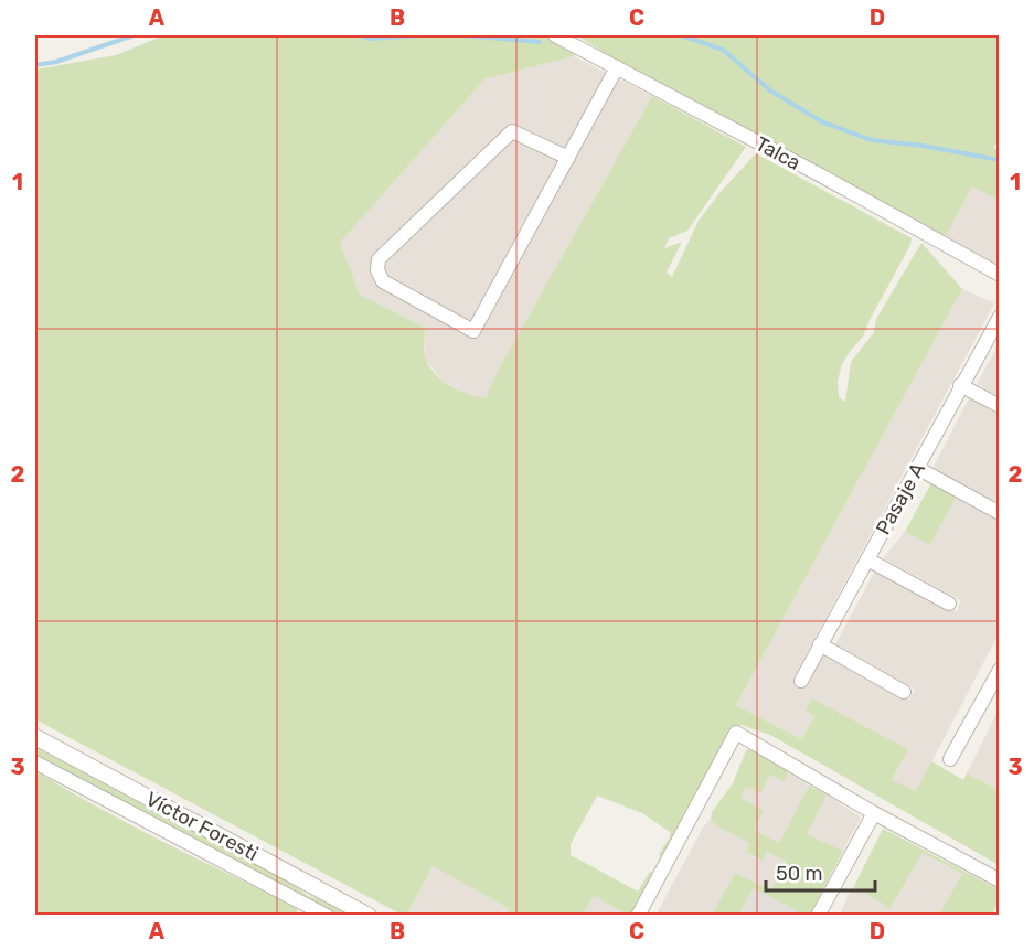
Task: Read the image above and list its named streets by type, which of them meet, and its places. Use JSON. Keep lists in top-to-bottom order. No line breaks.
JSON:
{"streets":{"street":["Talca","Pasaje A","Víctor Foresti"]},"scale_bar":"50 m","grid":{"columns":["A","B","C","D"],"rows":["1","2","3"]}}
